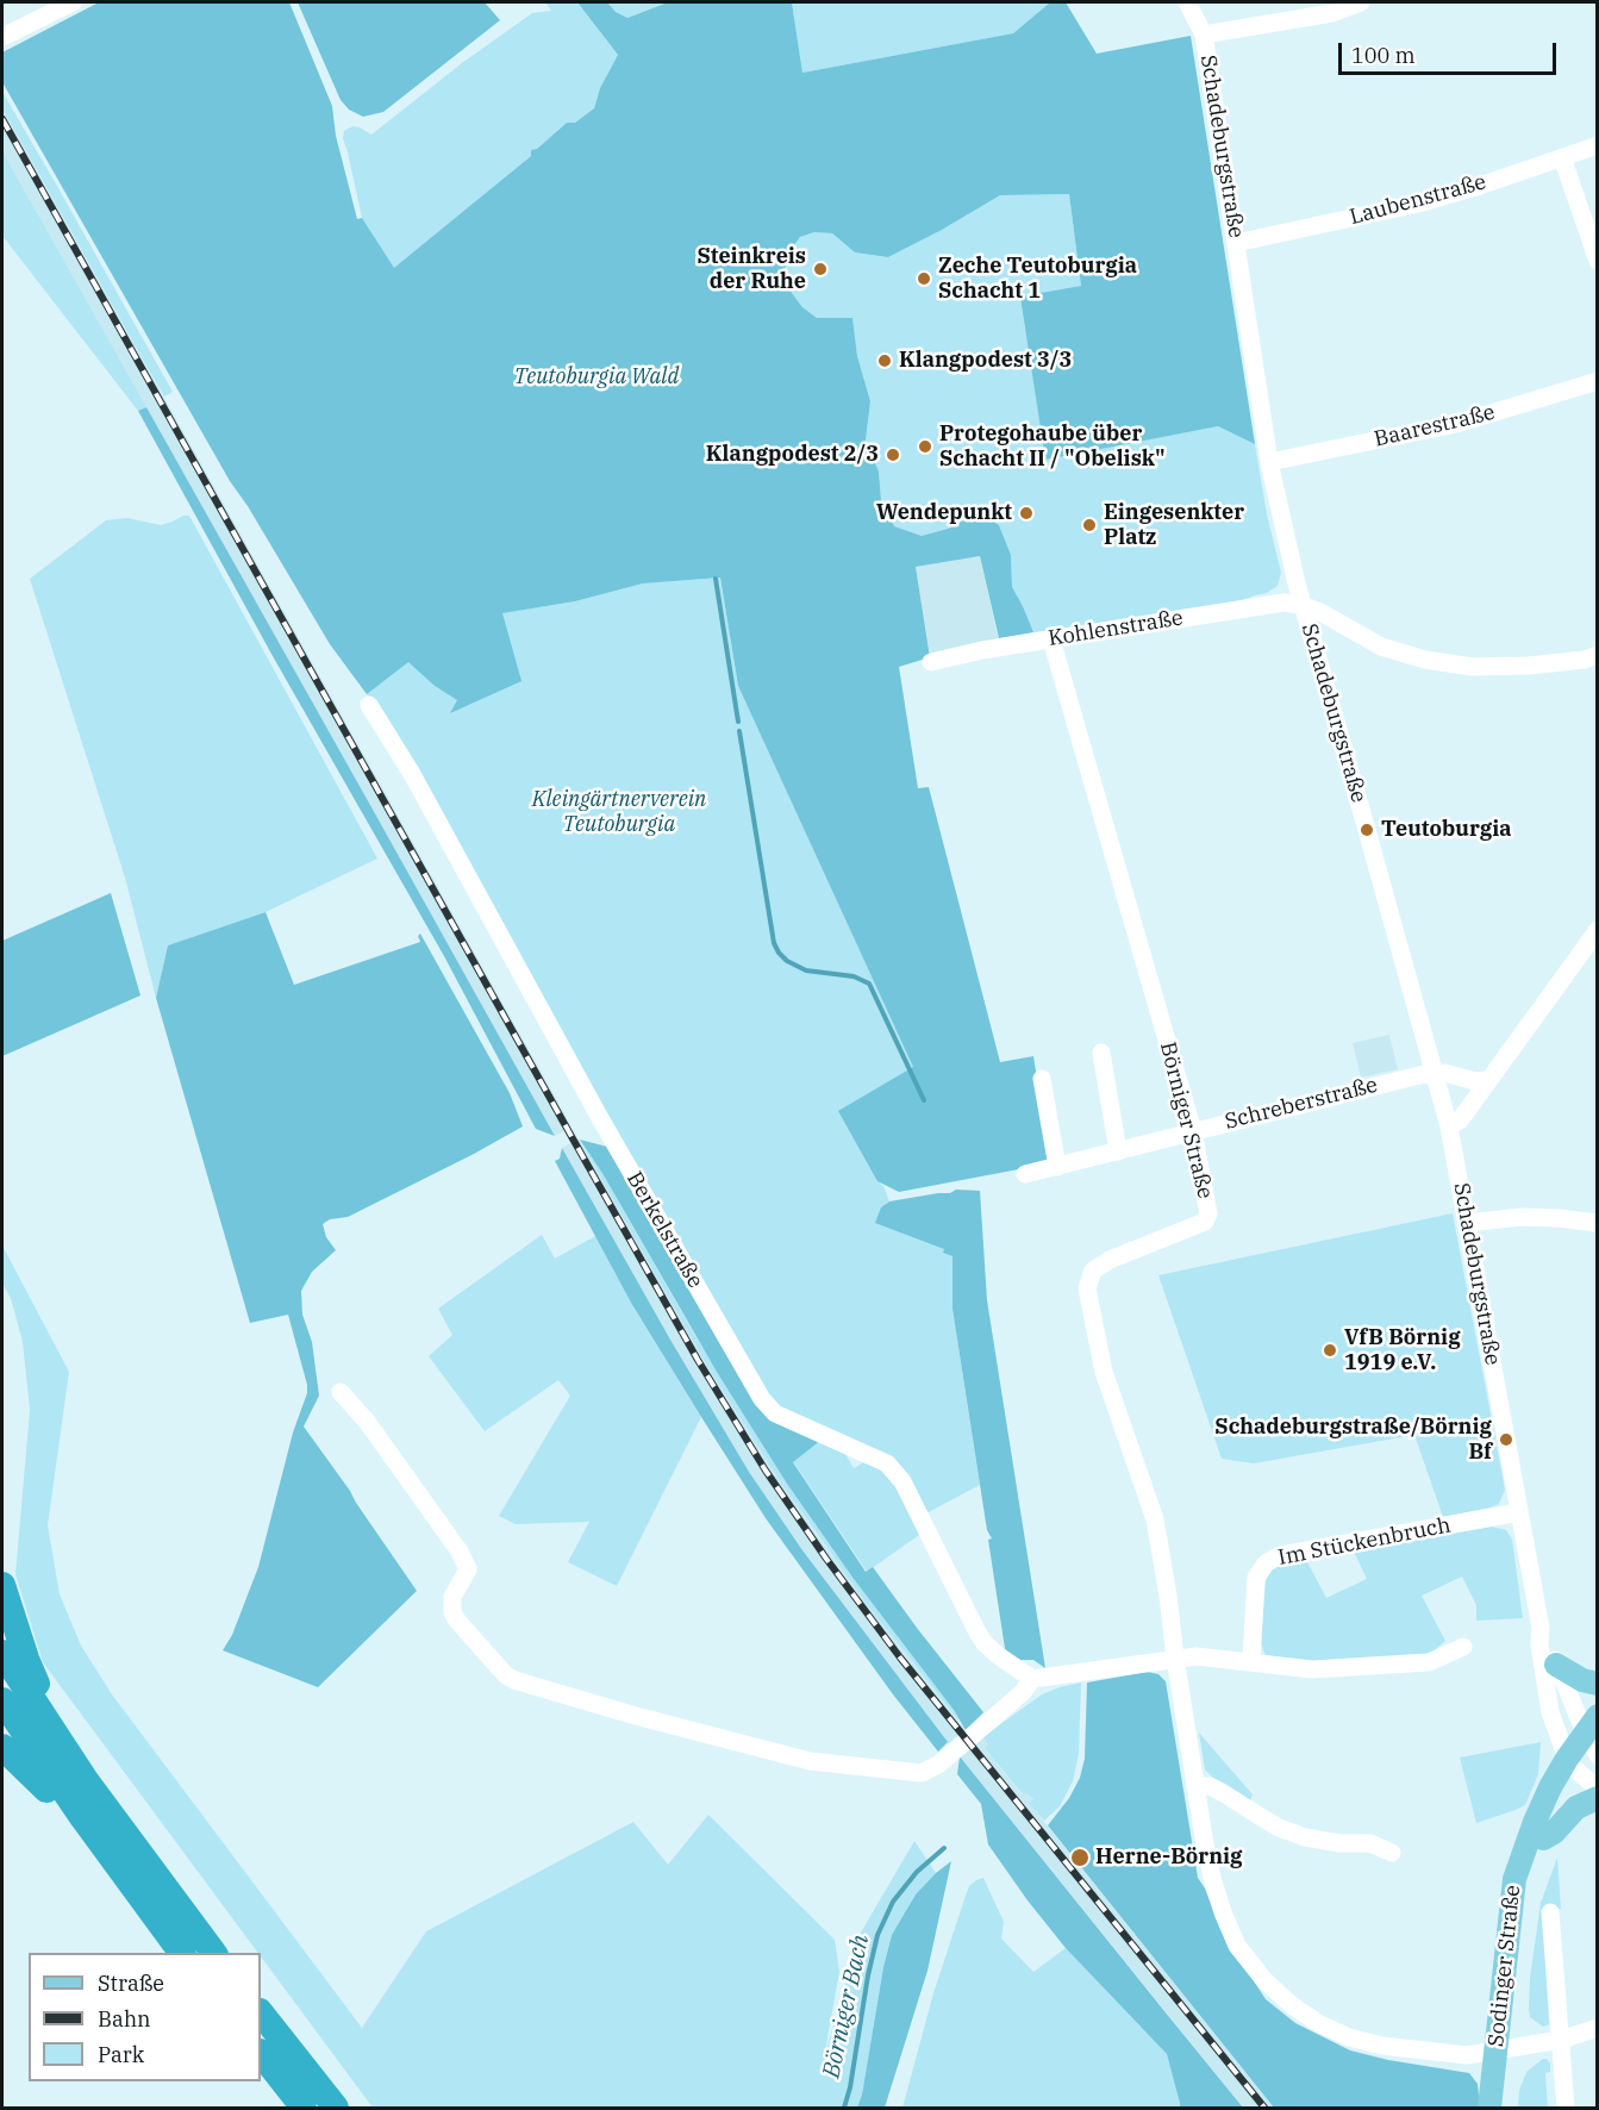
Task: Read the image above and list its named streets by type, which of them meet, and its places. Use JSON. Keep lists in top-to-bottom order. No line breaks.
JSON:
{"streets":{"main road":["Sodinger Straße"],"street":["Schadeburgstraße","Laubenstraße","Baarestraße","Kohlenstraße","Schreberstraße","Börniger Straße","Berkelstraße","Im Stückenbruch"]},"crossings":[["Schadeburgstraße","Laubenstraße"],["Schadeburgstraße","Baarestraße"],["Schadeburgstraße","Kohlenstraße"],["Schadeburgstraße","Schreberstraße"],["Schadeburgstraße","Im Stückenbruch"],["Schadeburgstraße","Sodinger Straße"],["Kohlenstraße","Börniger Straße"],["Schreberstraße","Börniger Straße"]],"water":["Börniger Bach"],"parks":["Teutoburgia Wald","Kleingärtnerverein Teutoburgia"],"places":["Steinkreis der Ruhe","Zeche Teutoburgia Schacht 1","Klangpodest 3/3","Protegohaube über Schacht II / \"Obelisk\"","Klangpodest 2/3","Wendepunkt","Eingesenkter Platz","Teutoburgia","VfB Börnig 1919 e.V.","Schadeburgstraße/Börnig Bf","Herne-Börnig"],"legend":["Straße","Bahn","Park"],"scale_bar":"100 m"}
